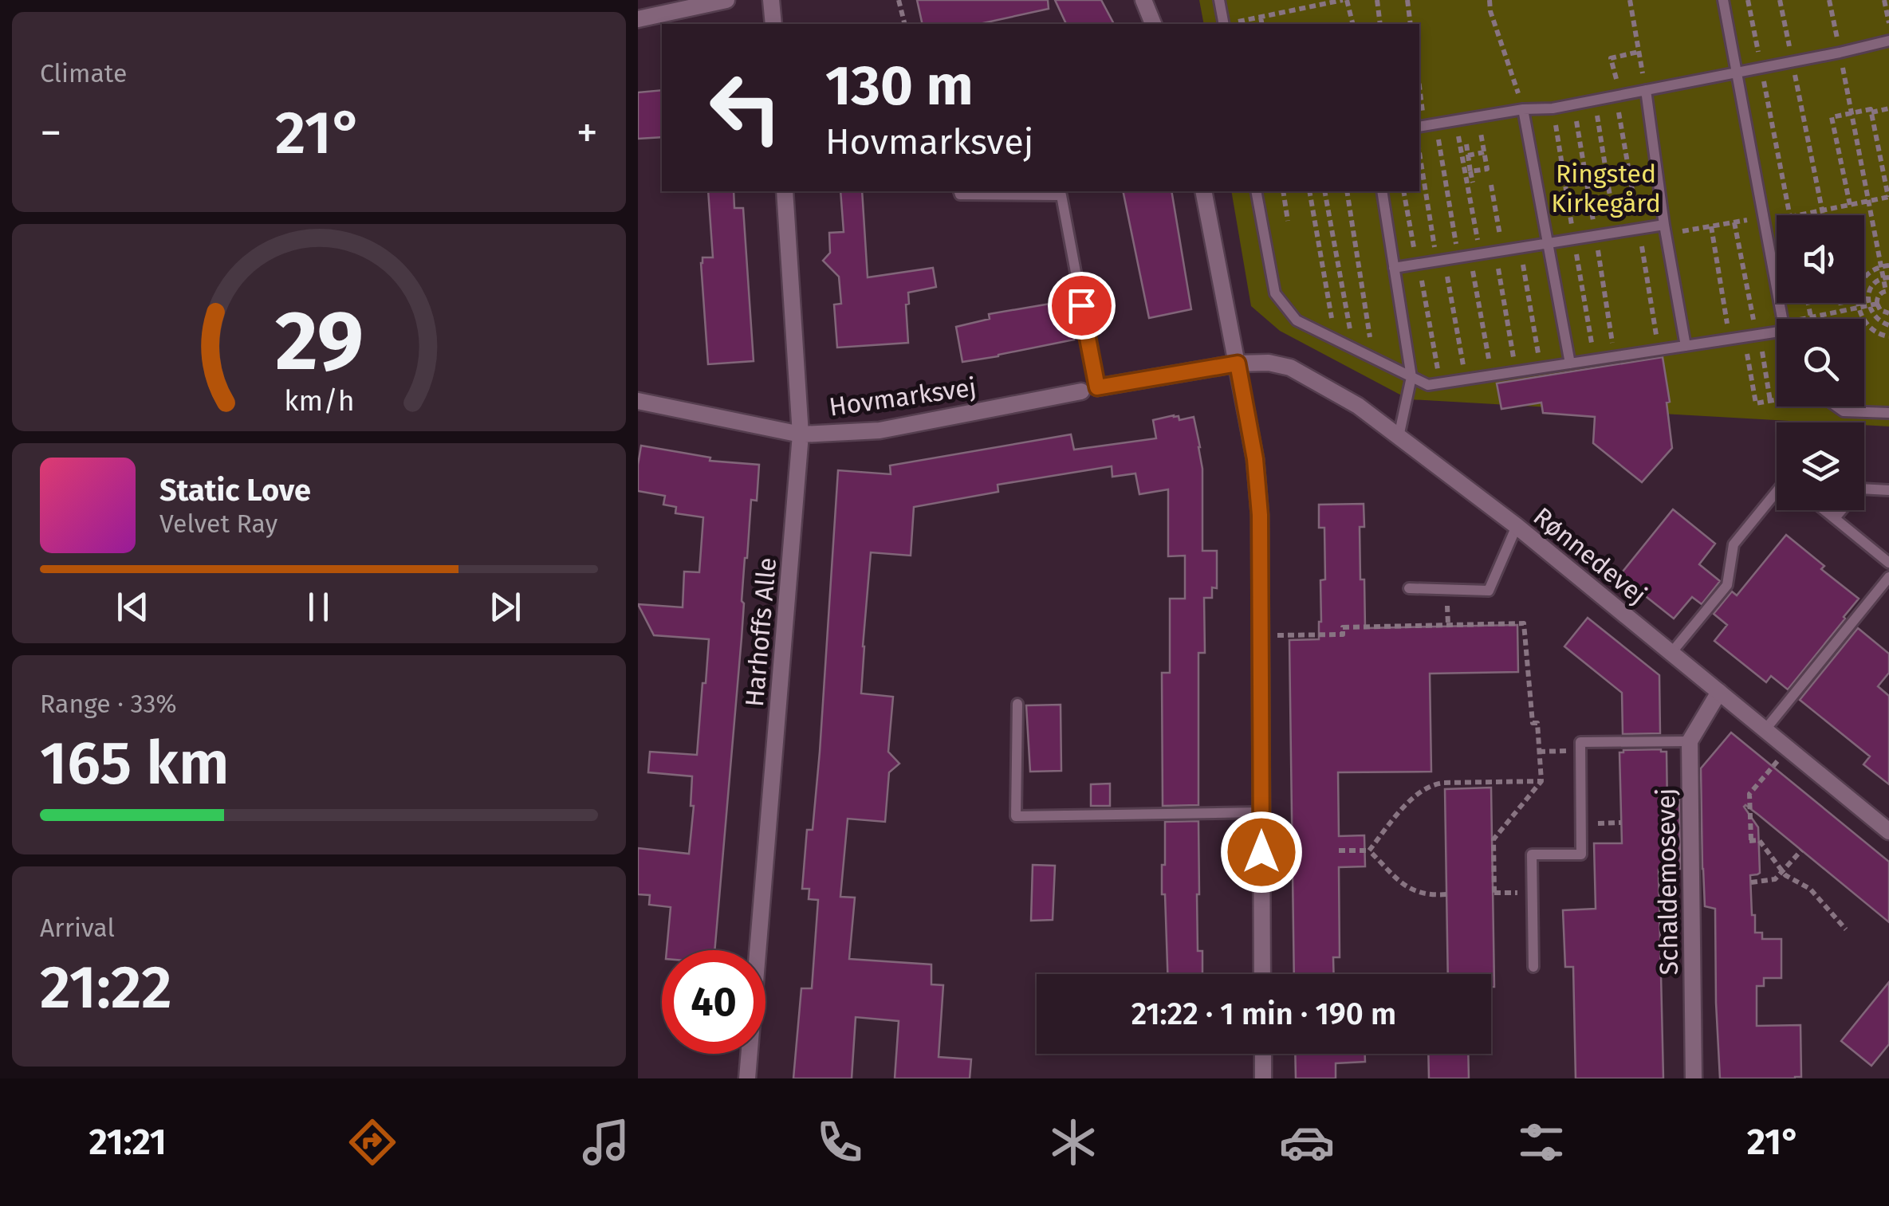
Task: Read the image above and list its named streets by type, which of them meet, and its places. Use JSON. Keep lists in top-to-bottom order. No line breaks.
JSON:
{"streets":{"street":["Hovmarksvej","Rønnedevej","Harhoffs Alle","Schaldemosevej"]},"crossings":[["Hovmarksvej","Rønnedevej"],["Hovmarksvej","Harhoffs Alle"]],"parks":["Ringsted Kirkegård"],"page":{"tile":["Climate",["Range · 33%","165 km"],["Arrival","21:22"]],"turn":["130 m","Hovmarksvej"],"heat":["−","21°","+"],"song":["Static Love","Velvet Ray"],"limit":"40","trip":"21:22 · 1 min · 190 m","tabs":["21:21","21°"],"gauge":["29","km/h"]}}
